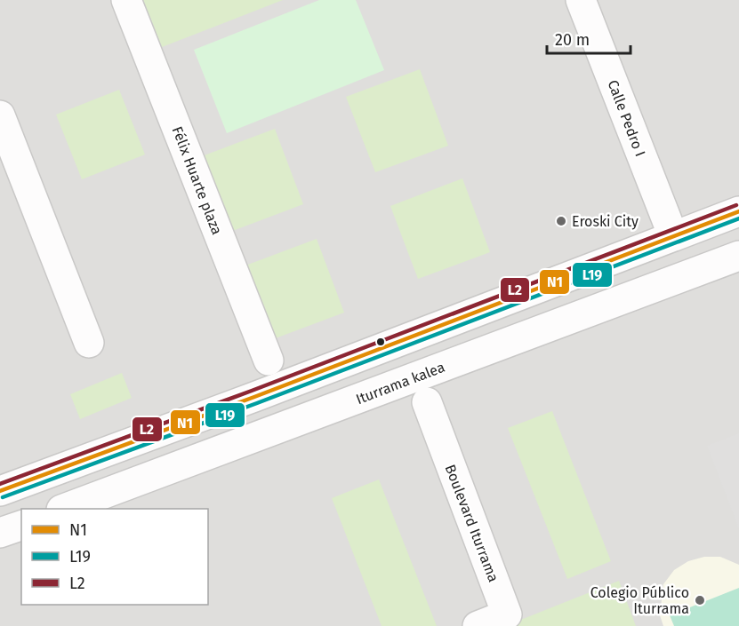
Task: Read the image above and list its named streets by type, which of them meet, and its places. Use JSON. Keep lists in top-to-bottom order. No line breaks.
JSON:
{"streets":{"street":["Calle Pedro I","Félix Huarte plaza","Iturrama kalea","Boulevard Iturrama"]},"places":["Eroski City","Colegio Público Iturrama"],"lines":["transit line L2","transit line N1","transit line L19"],"legend":["N1","L19","L2"],"scale_bar":"20 m"}
